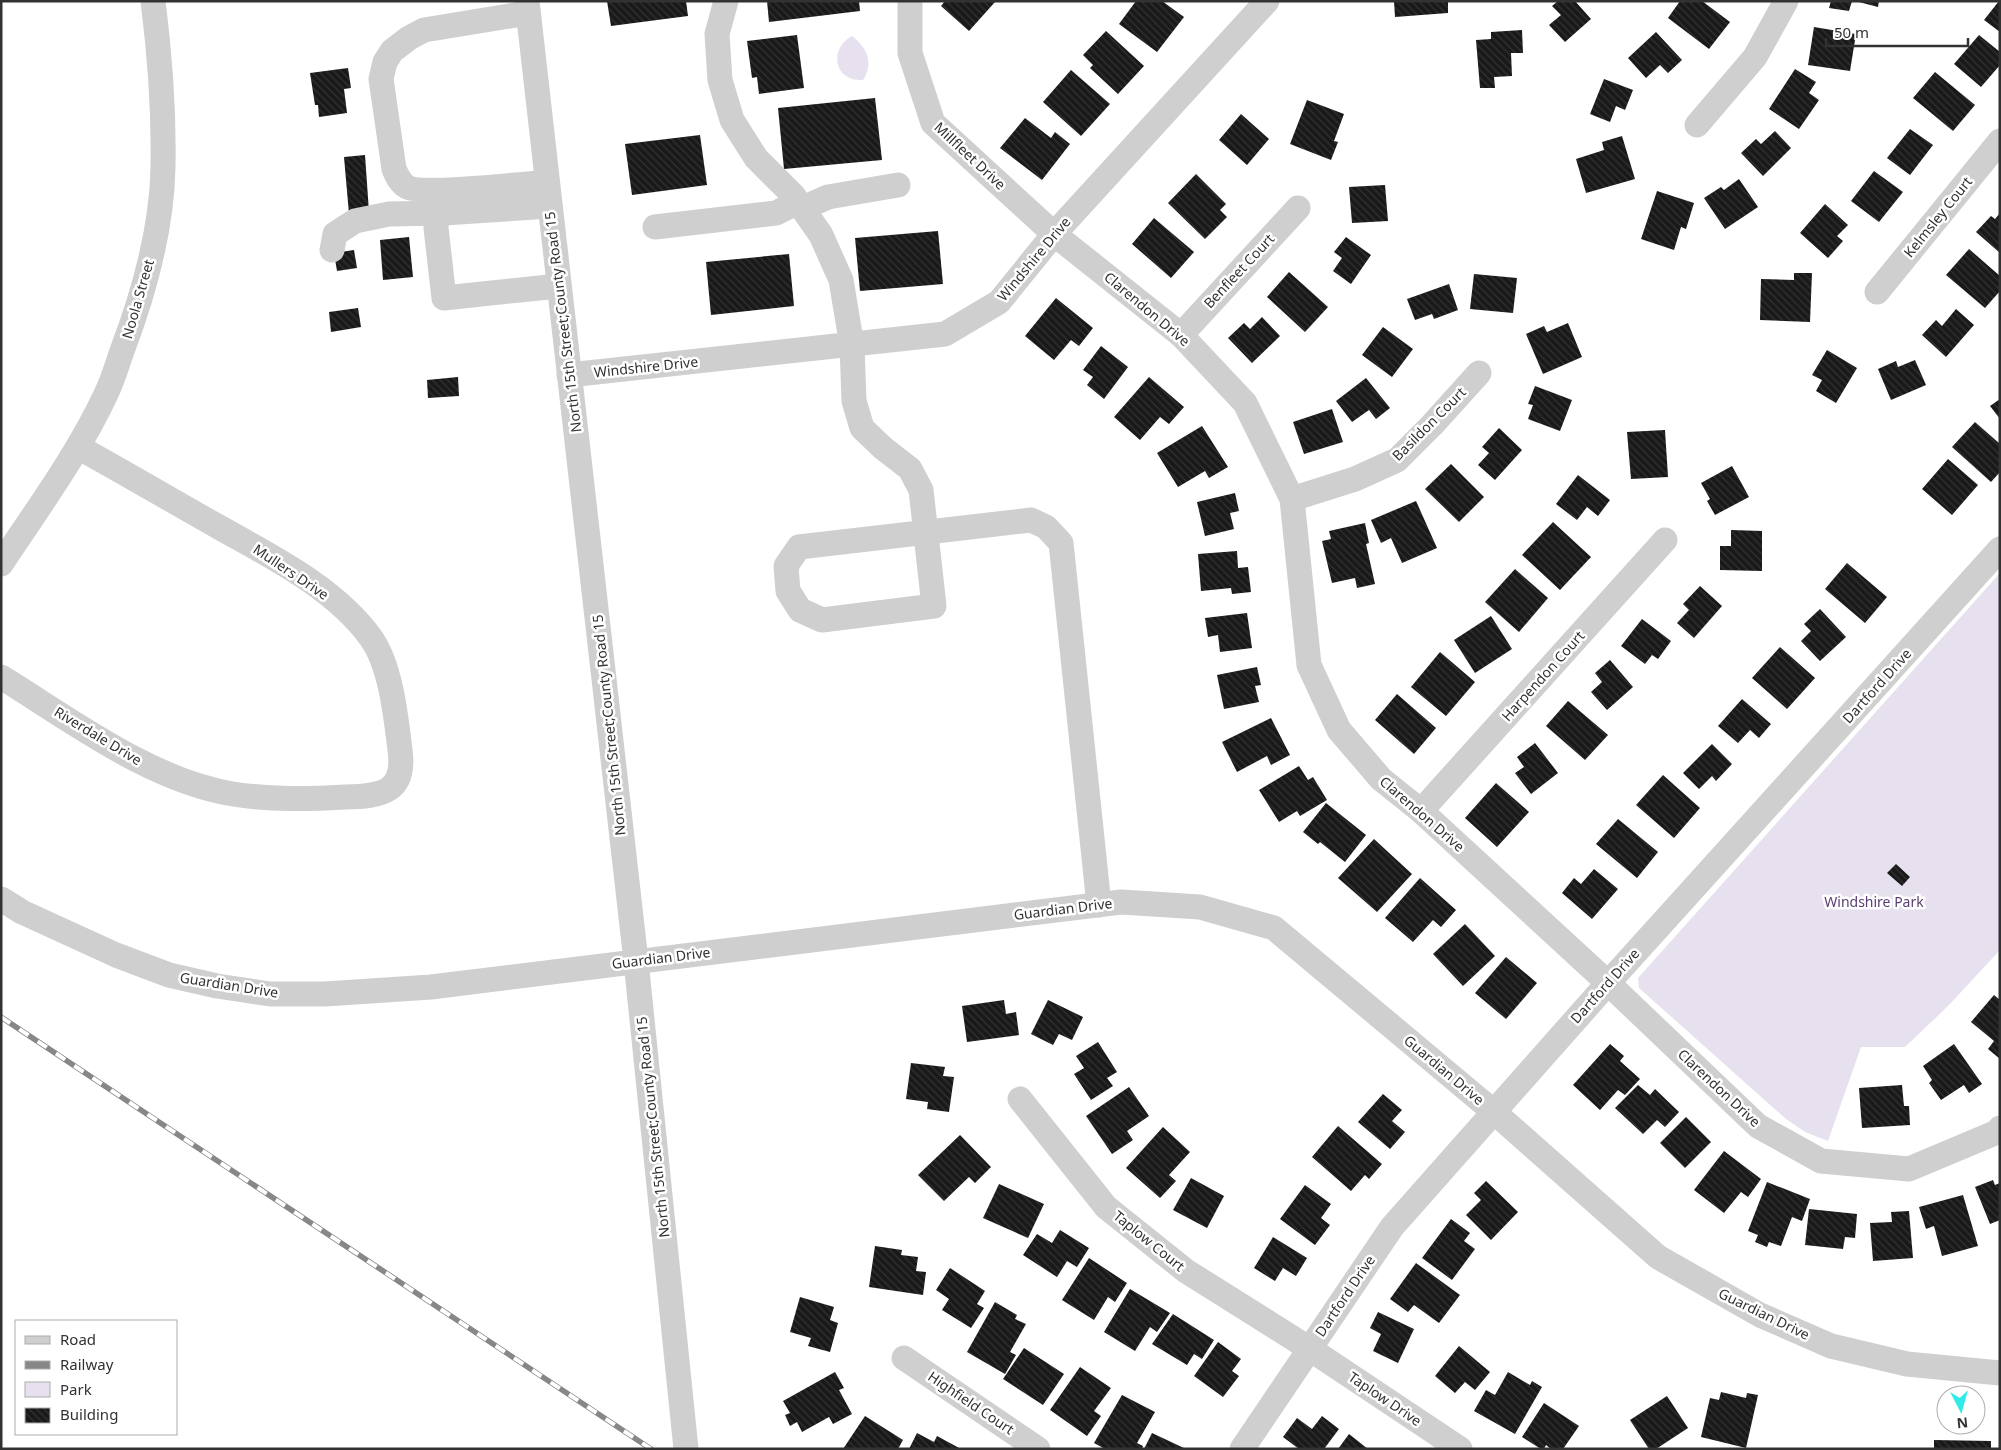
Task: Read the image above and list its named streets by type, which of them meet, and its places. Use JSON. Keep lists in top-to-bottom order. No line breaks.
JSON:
{"streets":{"street":["Millfleet Drive","Kelmsley Court","Windshire Drive","Benfleet Court","Noola Street","Clarendon Drive","North 15th Street;County Road 15","Basildon Court","Mullers Drive","Harpendon Court","Dartford Drive","Riverdale Drive","Guardian Drive","Taplow Court","Taplow Drive","Highfield Court"]},"crossings":[["Millfleet Drive","Windshire Drive"],["Millfleet Drive","Clarendon Drive"],["Windshire Drive","Clarendon Drive"],["Windshire Drive","North 15th Street;County Road 15"],["Benfleet Court","Clarendon Drive"],["Noola Street","Mullers Drive"],["Clarendon Drive","Basildon Court"],["Clarendon Drive","Harpendon Court"],["Clarendon Drive","Dartford Drive"],["North 15th Street;County Road 15","Guardian Drive"],["Mullers Drive","Riverdale Drive"],["Dartford Drive","Guardian Drive"],["Dartford Drive","Taplow Court"],["Dartford Drive","Taplow Drive"],["Taplow Court","Taplow Drive"]],"parks":["Windshire Park"],"legend":["Road","Railway","Park","Building"],"scale_bar":"50 m","north":"bottom"}
